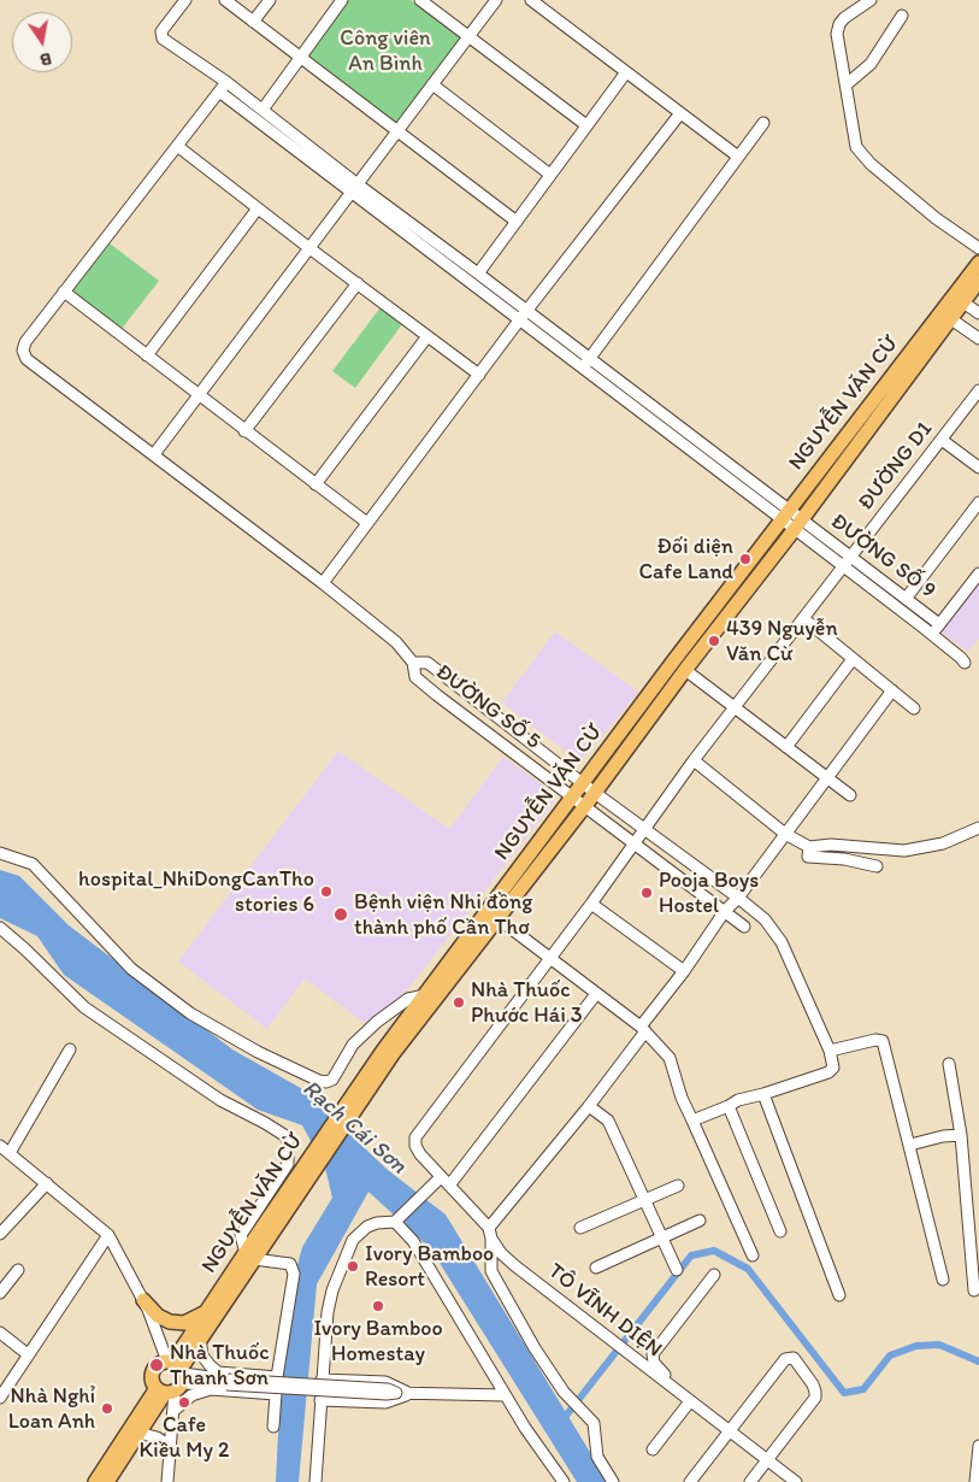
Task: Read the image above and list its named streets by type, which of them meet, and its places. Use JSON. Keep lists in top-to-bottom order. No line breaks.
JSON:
{"streets":{"main road":["NGUYỄN VĂN CỪ"],"street":["ĐƯỜNG D1","ĐƯỜNG SỐ 9","ĐƯỜNG SỐ 5","TÔ VĨNH DIỆN"]},"crossings":[["NGUYỄN VĂN CỪ","ĐƯỜNG SỐ 5"],["ĐƯỜNG D1","ĐƯỜNG SỐ 9"],["ĐƯỜNG D1","ĐƯỜNG SỐ 5"],["ĐƯỜNG D1","TÔ VĨNH DIỆN"]],"water":["Rạch Cái Sơn"],"parks":["Công viên An Bình"],"places":["Đối diện Cafe Land","439 Nguyễn Văn Cừ","hospital_NhiDongCanTho stories 6","Pooja Boys Hostel","Bệnh viện Nhi đồng thành phố Cần Thơ","Nhà Thuốc Phước Hái 3","Ivory Bamboo Resort","Ivory Bamboo Homestay","Nhà Thuốc Thanh Sơn","Cafe Kiều My 2","Nhà Nghỉ Loan Anh"],"north":"bottom"}
